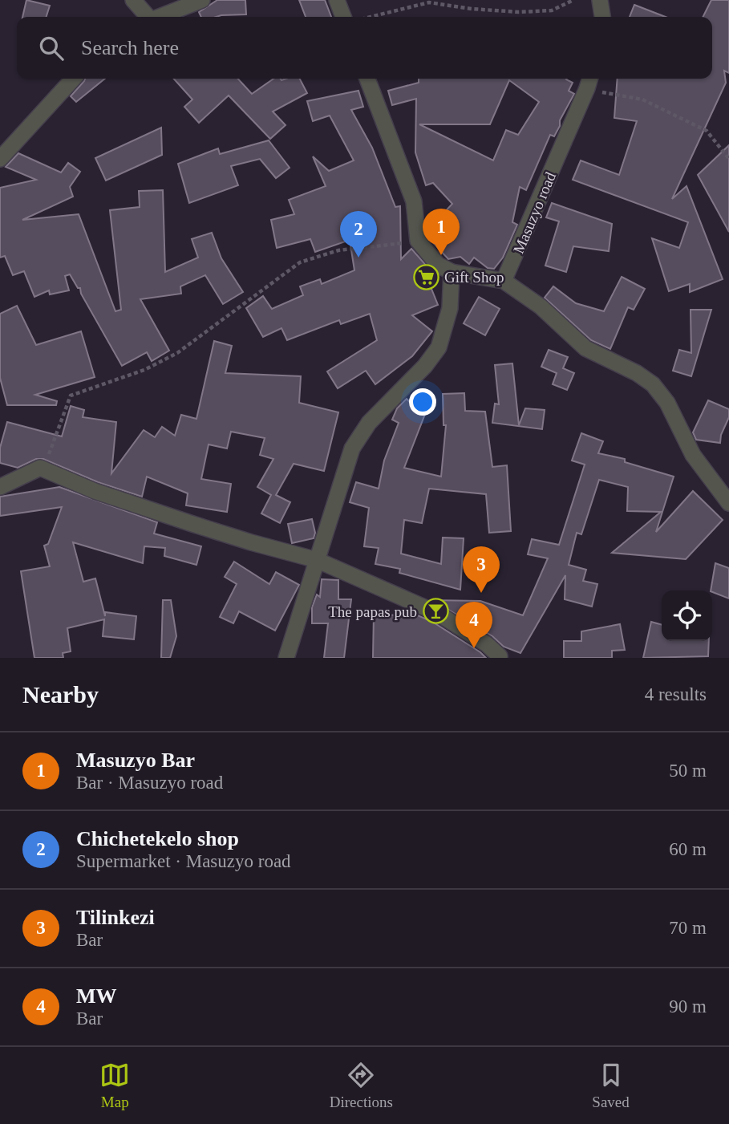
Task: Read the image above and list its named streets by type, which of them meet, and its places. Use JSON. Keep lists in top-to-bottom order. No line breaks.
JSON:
{"streets":{"street":["Masuzyo road"]},"places":{"supermarket":["Gift Shop"],"bar":["The papas pub"]},"page":{"search":"Search here","pins":["1","2","3","4"],"heading":["Nearby","4 results"],"list":[{"mark":"1","name":"Masuzyo Bar","note":"Bar · Masuzyo road","value":"50 m"},{"mark":"2","name":"Chichetekelo shop","note":"Supermarket · Masuzyo road","value":"60 m"},{"mark":"3","name":"Tilinkezi","note":"Bar","value":"70 m"},{"mark":"4","name":"MW","note":"Bar","value":"90 m"}],"nav":["Map","Directions","Saved"]}}
